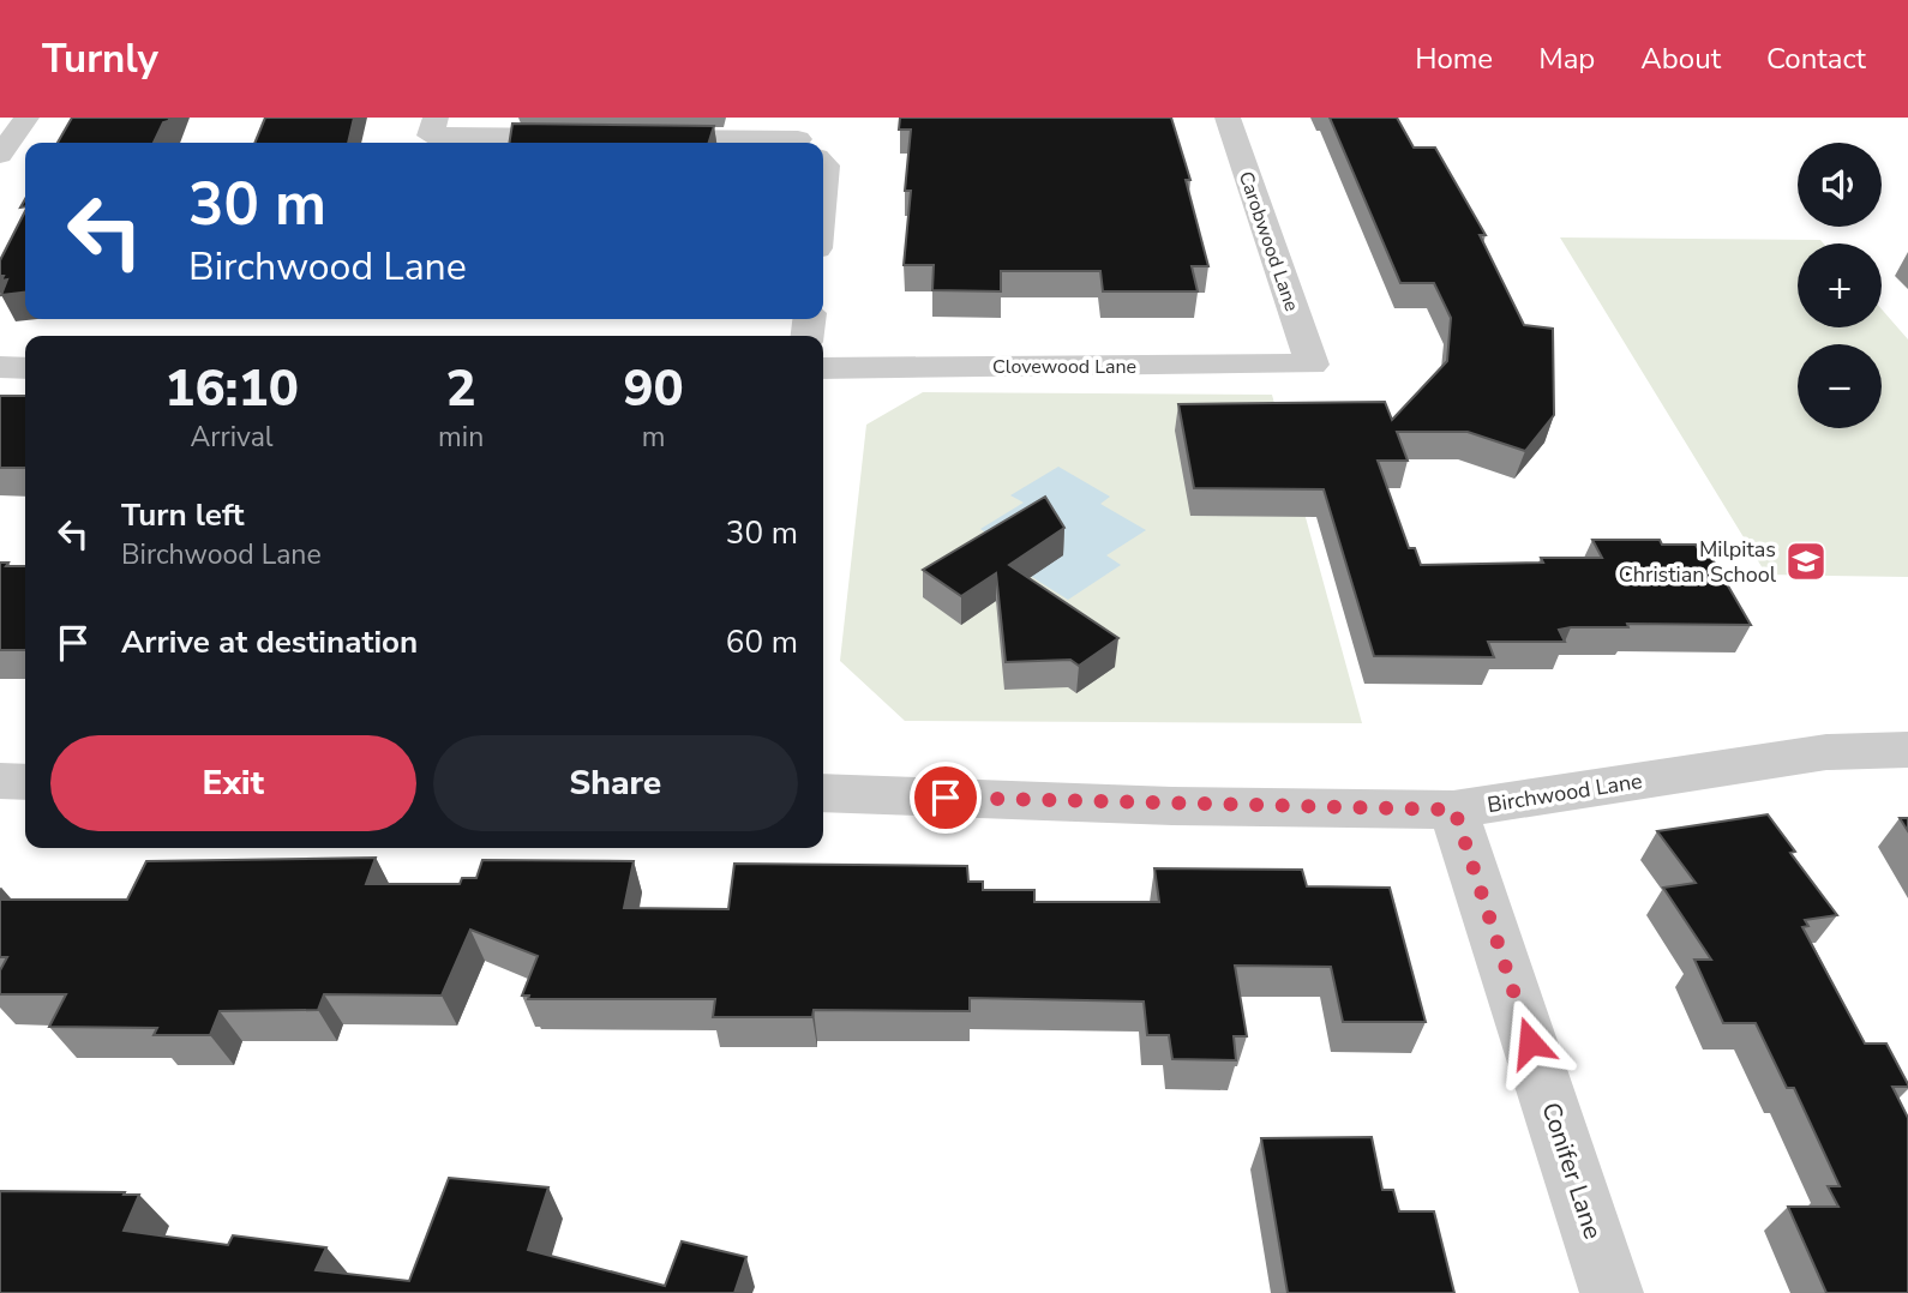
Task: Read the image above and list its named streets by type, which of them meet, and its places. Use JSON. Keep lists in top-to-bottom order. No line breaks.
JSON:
{"streets":{"street":["Carobwood Lane","Clovewood Lane","Birchwood Lane","Conifer Lane"]},"crossings":[["Carobwood Lane","Clovewood Lane"],["Birchwood Lane","Conifer Lane"]],"places":{"school or university":["Milpitas Christian School"]},"page":{"header":"Turnly","nav":["Home","Map","About","Contact"],"map_buttons":["+","−"],"turn":["30 m","Birchwood Lane"],"eta":["16:10","Arrival","2","min","90","m"],"list":[{"name":"Turn left","note":"Birchwood Lane","value":"30 m"},{"name":"Arrive at destination","value":"60 m"}],"buttons":["Exit","Share"]}}
